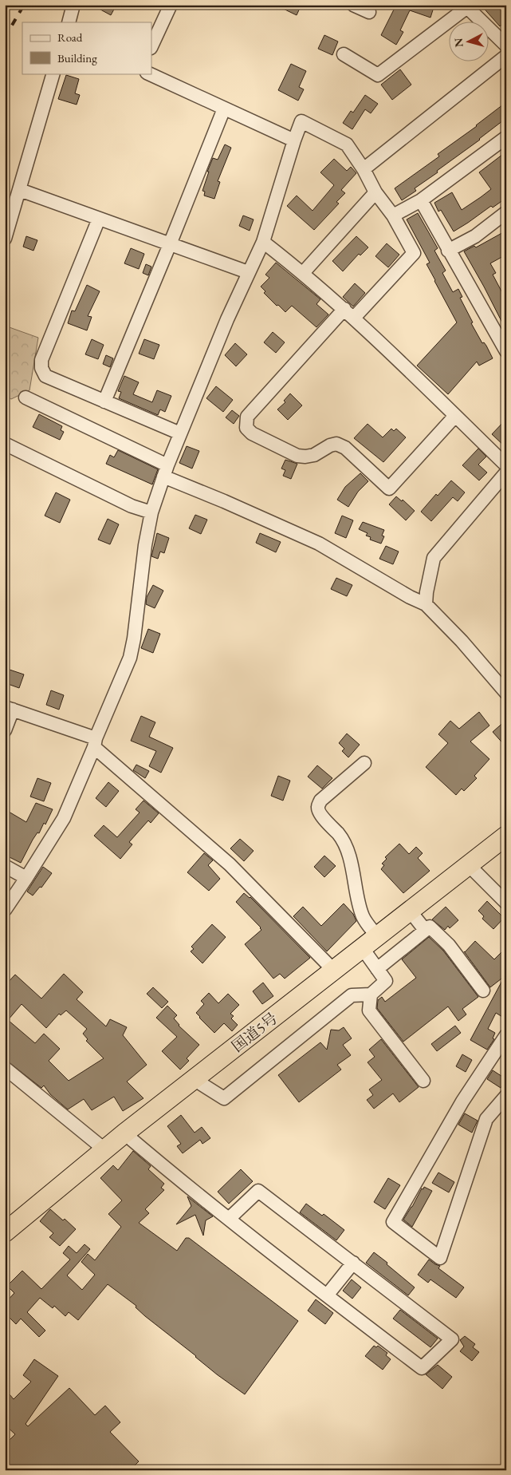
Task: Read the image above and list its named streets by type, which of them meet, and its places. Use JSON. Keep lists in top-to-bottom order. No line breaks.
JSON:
{"streets":{"highway":["国道5号"]},"legend":["Road","Building"],"north":"left"}
